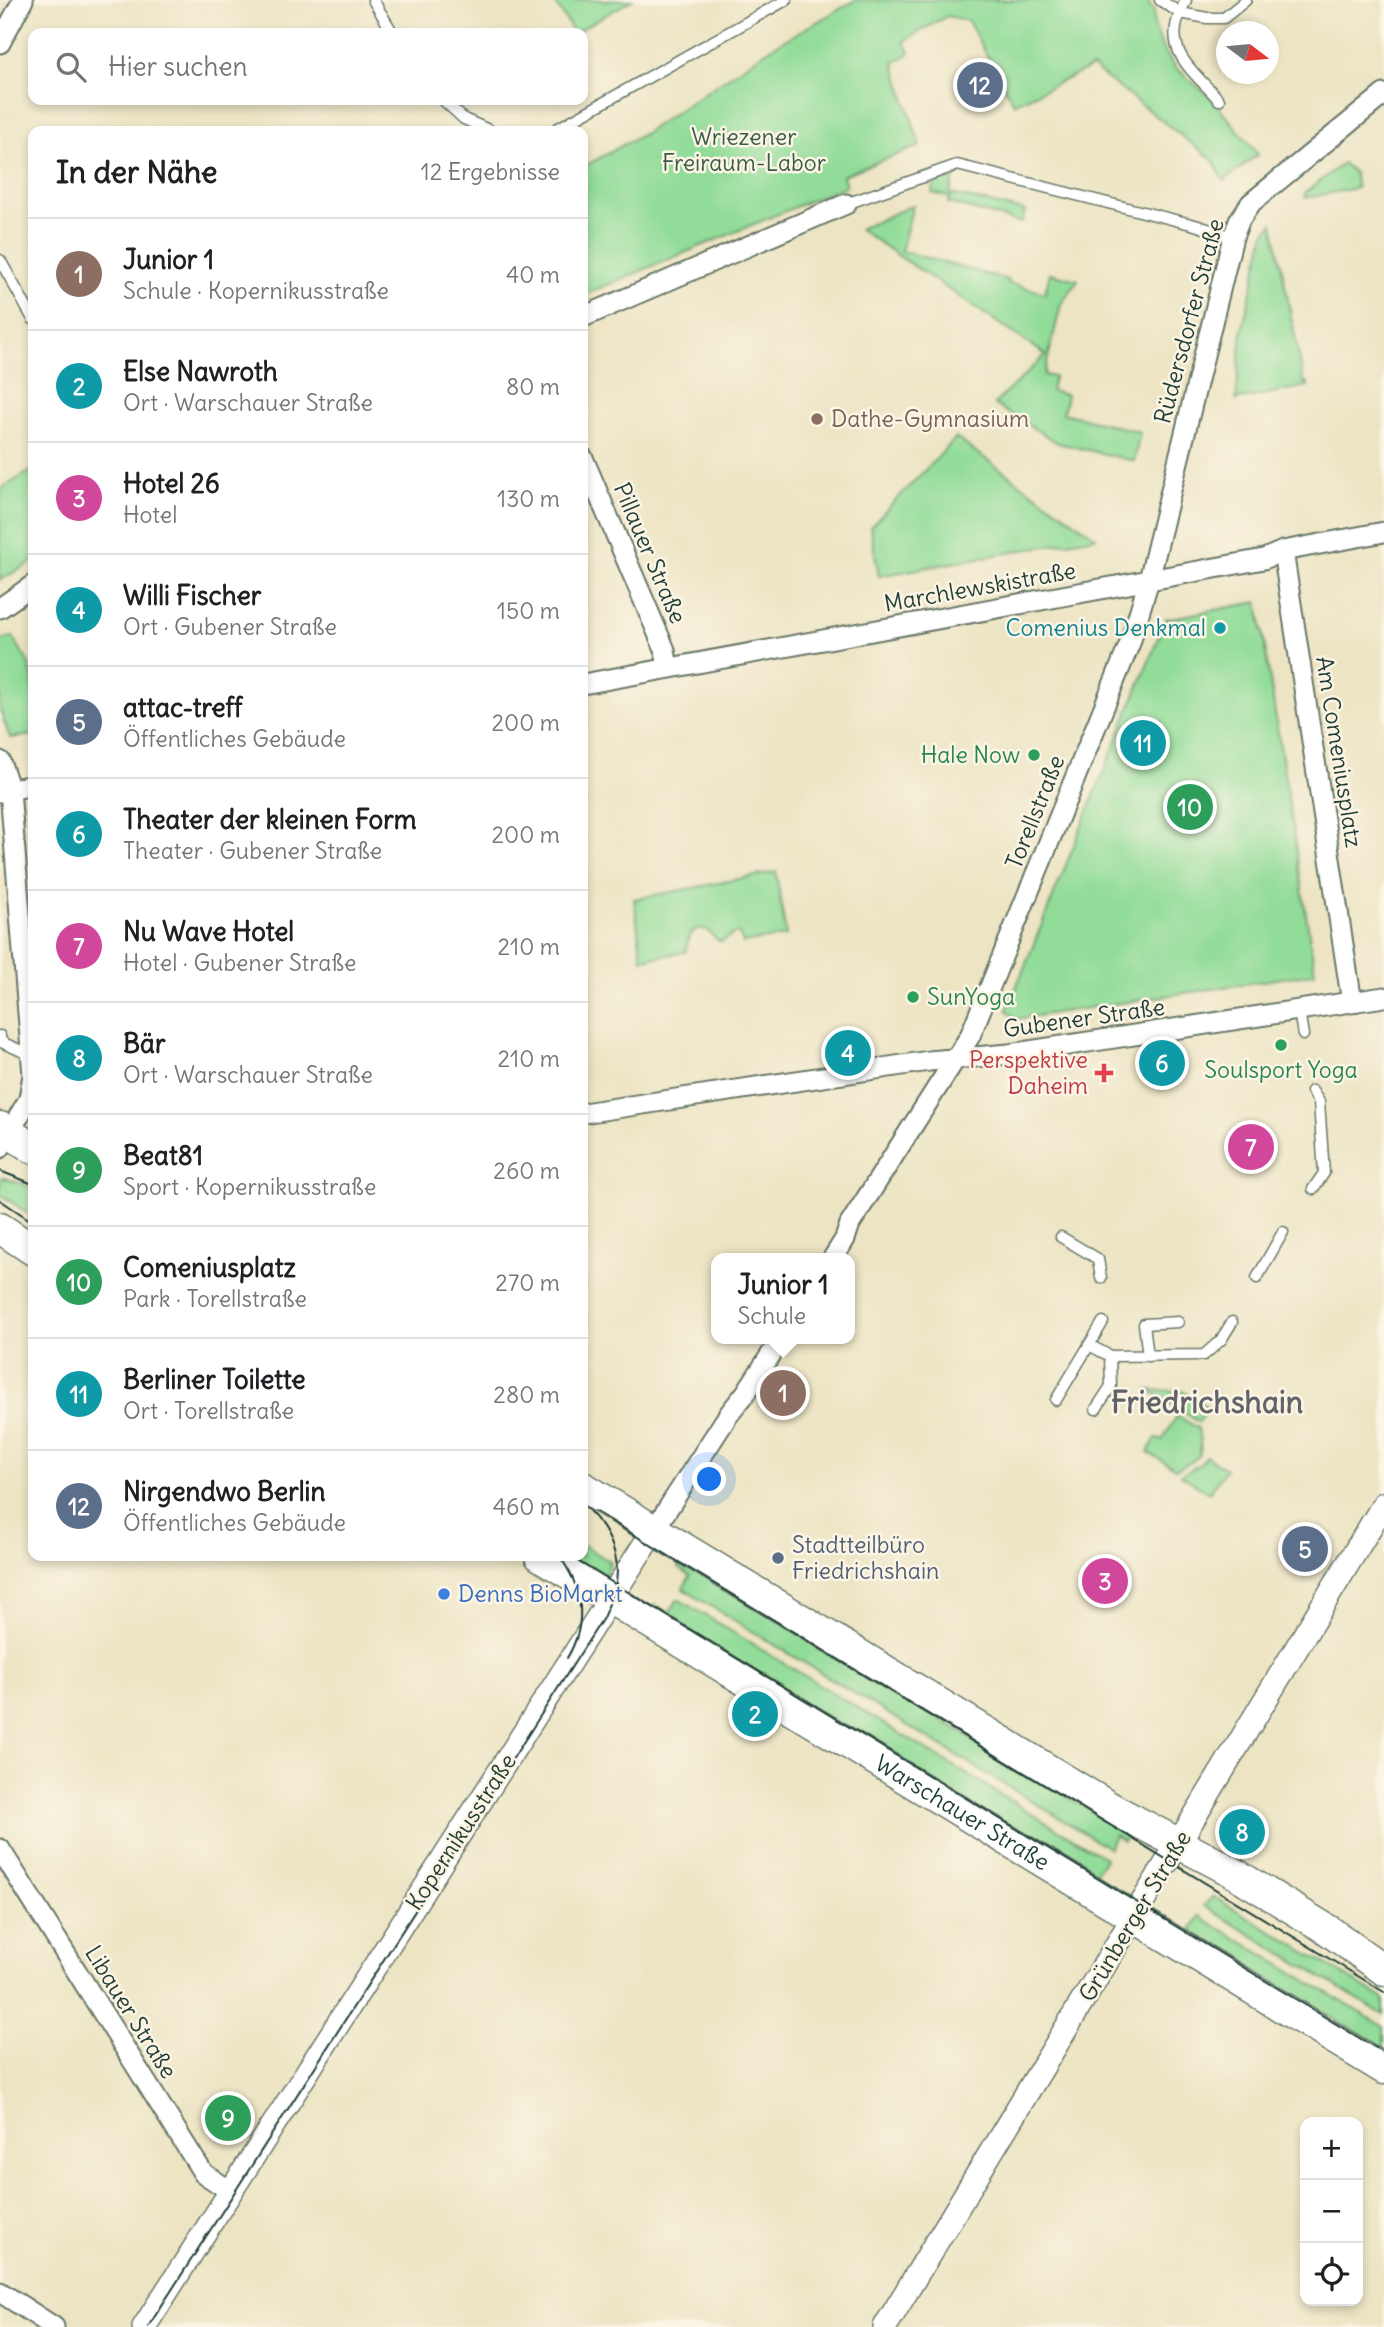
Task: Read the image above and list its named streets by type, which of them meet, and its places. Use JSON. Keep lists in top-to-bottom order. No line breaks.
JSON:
{"streets":{"main road":["Warschauer Straße"],"street":["Rüdersdorfer Straße","Pillauer Straße","Marchlewskistraße","Am Comeniusplatz","Torellstraße","Gubener Straße","Kopernikusstraße","Grünberger Straße","Libauer Straße"]},"crossings":[["Rüdersdorfer Straße","Marchlewskistraße"],["Rüdersdorfer Straße","Torellstraße"],["Pillauer Straße","Marchlewskistraße"],["Marchlewskistraße","Am Comeniusplatz"],["Marchlewskistraße","Torellstraße"],["Am Comeniusplatz","Gubener Straße"],["Torellstraße","Gubener Straße"],["Warschauer Straße","Kopernikusstraße"],["Warschauer Straße","Grünberger Straße"],["Kopernikusstraße","Libauer Straße"]],"districts":["Friedrichshain"],"parks":["Wriezener Freiraum-Labor"],"places":{"other":["Dathe-Gymnasium","Comenius Denkmal","Hale Now","SunYoga","Soulsport Yoga","Stadtteilbüro Friedrichshain","Denns BioMarkt"],"health":["Perspektive Daheim"]},"north":"right","page":{"search":"Hier suchen","pins":["12","11","10","4","6","7","1","5","3","2","8","9"],"heading":["In der Nähe","12 Ergebnisse"],"list":[{"mark":"1","name":"Junior 1","note":"Schule · Kopernikusstraße","value":"40 m"},{"mark":"2","name":"Else Nawroth","note":"Ort · Warschauer Straße","value":"80 m"},{"mark":"3","name":"Hotel 26","note":"Hotel","value":"130 m"},{"mark":"4","name":"Willi Fischer","note":"Ort · Gubener Straße","value":"150 m"},{"mark":"5","name":"attac-treff","note":"Öffentliches Gebäude","value":"200 m"},{"mark":"6","name":"Theater der kleinen Form","note":"Theater · Gubener Straße","value":"200 m"},{"mark":"7","name":"Nu Wave Hotel","note":"Hotel · Gubener Straße","value":"210 m"},{"mark":"8","name":"Bär","note":"Ort · Warschauer Straße","value":"210 m"},{"mark":"9","name":"Beat81","note":"Sport · Kopernikusstraße","value":"260 m"},{"mark":"10","name":"Comeniusplatz","note":"Park · Torellstraße","value":"270 m"},{"mark":"11","name":"Berliner Toilette","note":"Ort · Torellstraße","value":"280 m"},{"mark":"12","name":"Nirgendwo Berlin","note":"Öffentliches Gebäude","value":"460 m"}],"popup":["Junior 1","Schule"],"map_buttons":["+","−"]}}
